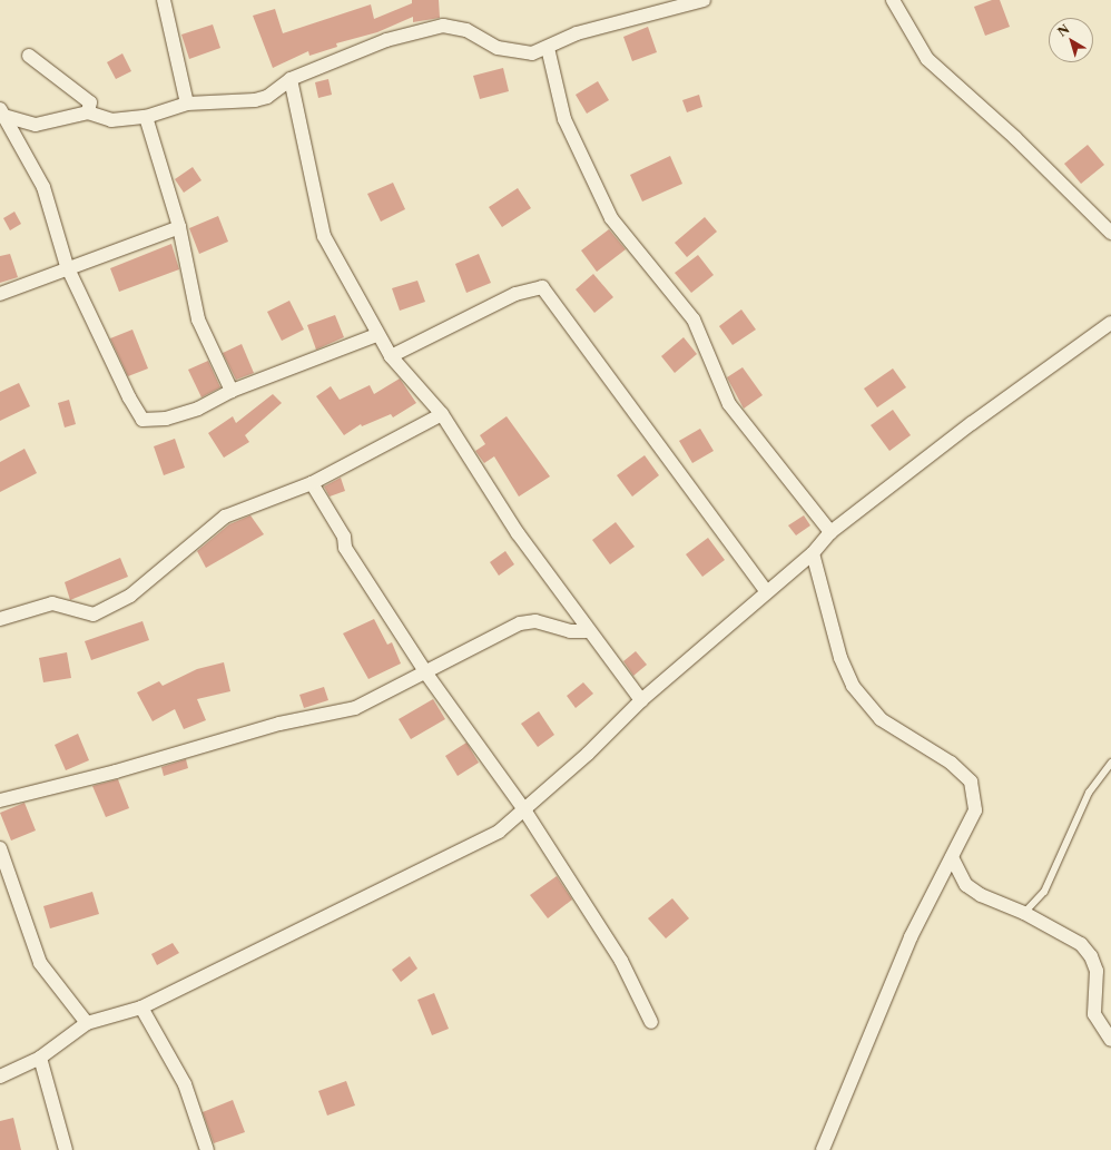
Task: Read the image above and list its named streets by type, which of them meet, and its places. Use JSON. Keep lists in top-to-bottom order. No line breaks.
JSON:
{"north":"top left"}
